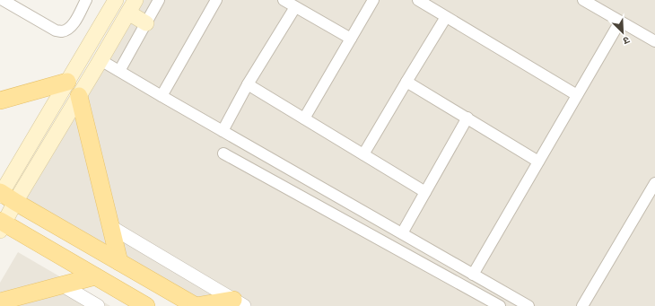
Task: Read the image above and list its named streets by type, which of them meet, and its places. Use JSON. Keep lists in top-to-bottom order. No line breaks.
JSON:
{"north":"bottom right"}
